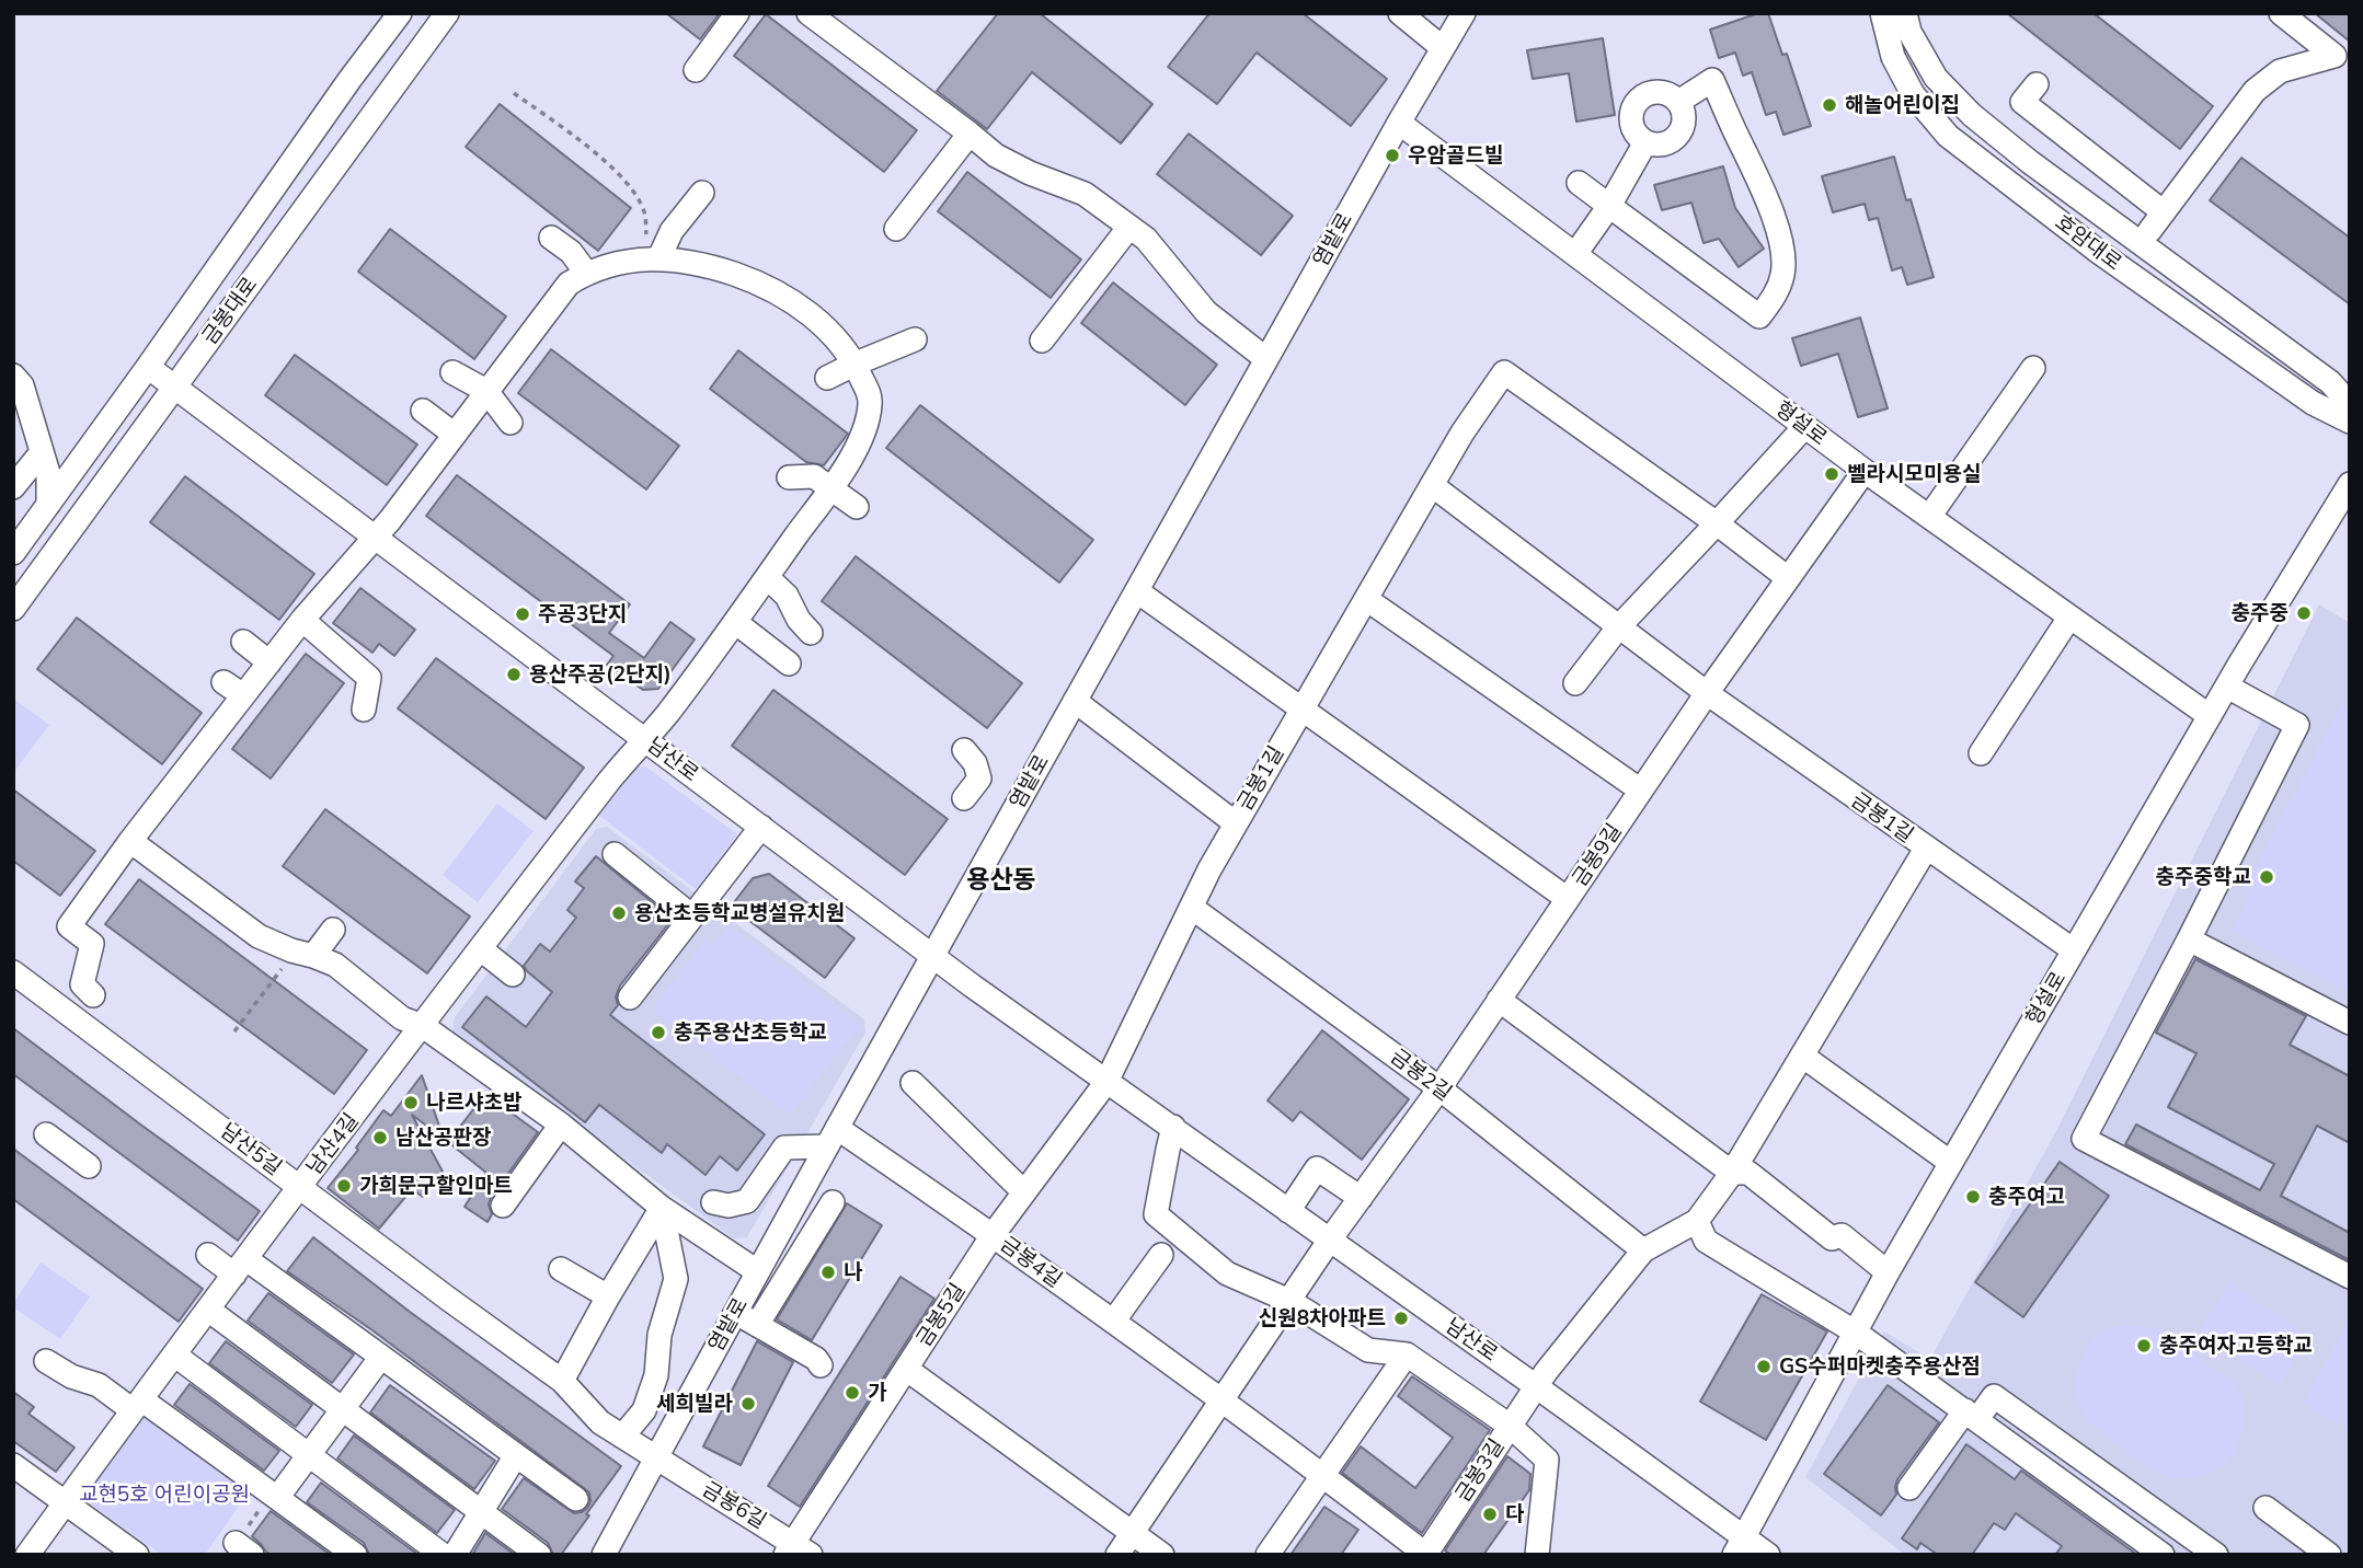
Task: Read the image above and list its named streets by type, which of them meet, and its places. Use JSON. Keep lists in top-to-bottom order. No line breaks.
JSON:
{"streets":{"street":["염밭로","호암대로","금봉대로","형설로","남산로","금봉1길","금봉9길","금봉2길","남산4길","남산5길","금봉4길","금봉5길","금봉3길","금봉6길"]},"crossings":[["염밭로","형설로"],["염밭로","남산로"],["염밭로","남산5길"],["염밭로","금봉4길"],["염밭로","금봉6길"],["금봉대로","남산로"],["형설로","남산로"],["형설로","금봉1길"],["형설로","금봉9길"],["남산로","금봉1길"],["남산로","금봉9길"],["남산로","남산4길"],["남산로","금봉5길"],["남산로","금봉3길"],["금봉1길","금봉9길"],["금봉1길","금봉2길"],["금봉1길","금봉5길"],["금봉9길","금봉2길"],["남산4길","남산5길"],["남산5길","금봉6길"],["금봉4길","금봉5길"],["금봉4길","금봉3길"],["금봉5길","금봉6길"]],"districts":["용산동"],"parks":["교현5호 어린이공원"],"places":["해놀어린이집","우암골드빌","벨라시모미용실","충주중","주공3단지","용산주공(2단지)","충주중학교","용산초등학교병설유치원","충주용산초등학교","나르샤초밥","남산공판장","가희문구할인마트","충주여고","나","신원8차아파트","충주여자고등학교","GS수퍼마켓충주용산점","가","세희빌라","다"]}
